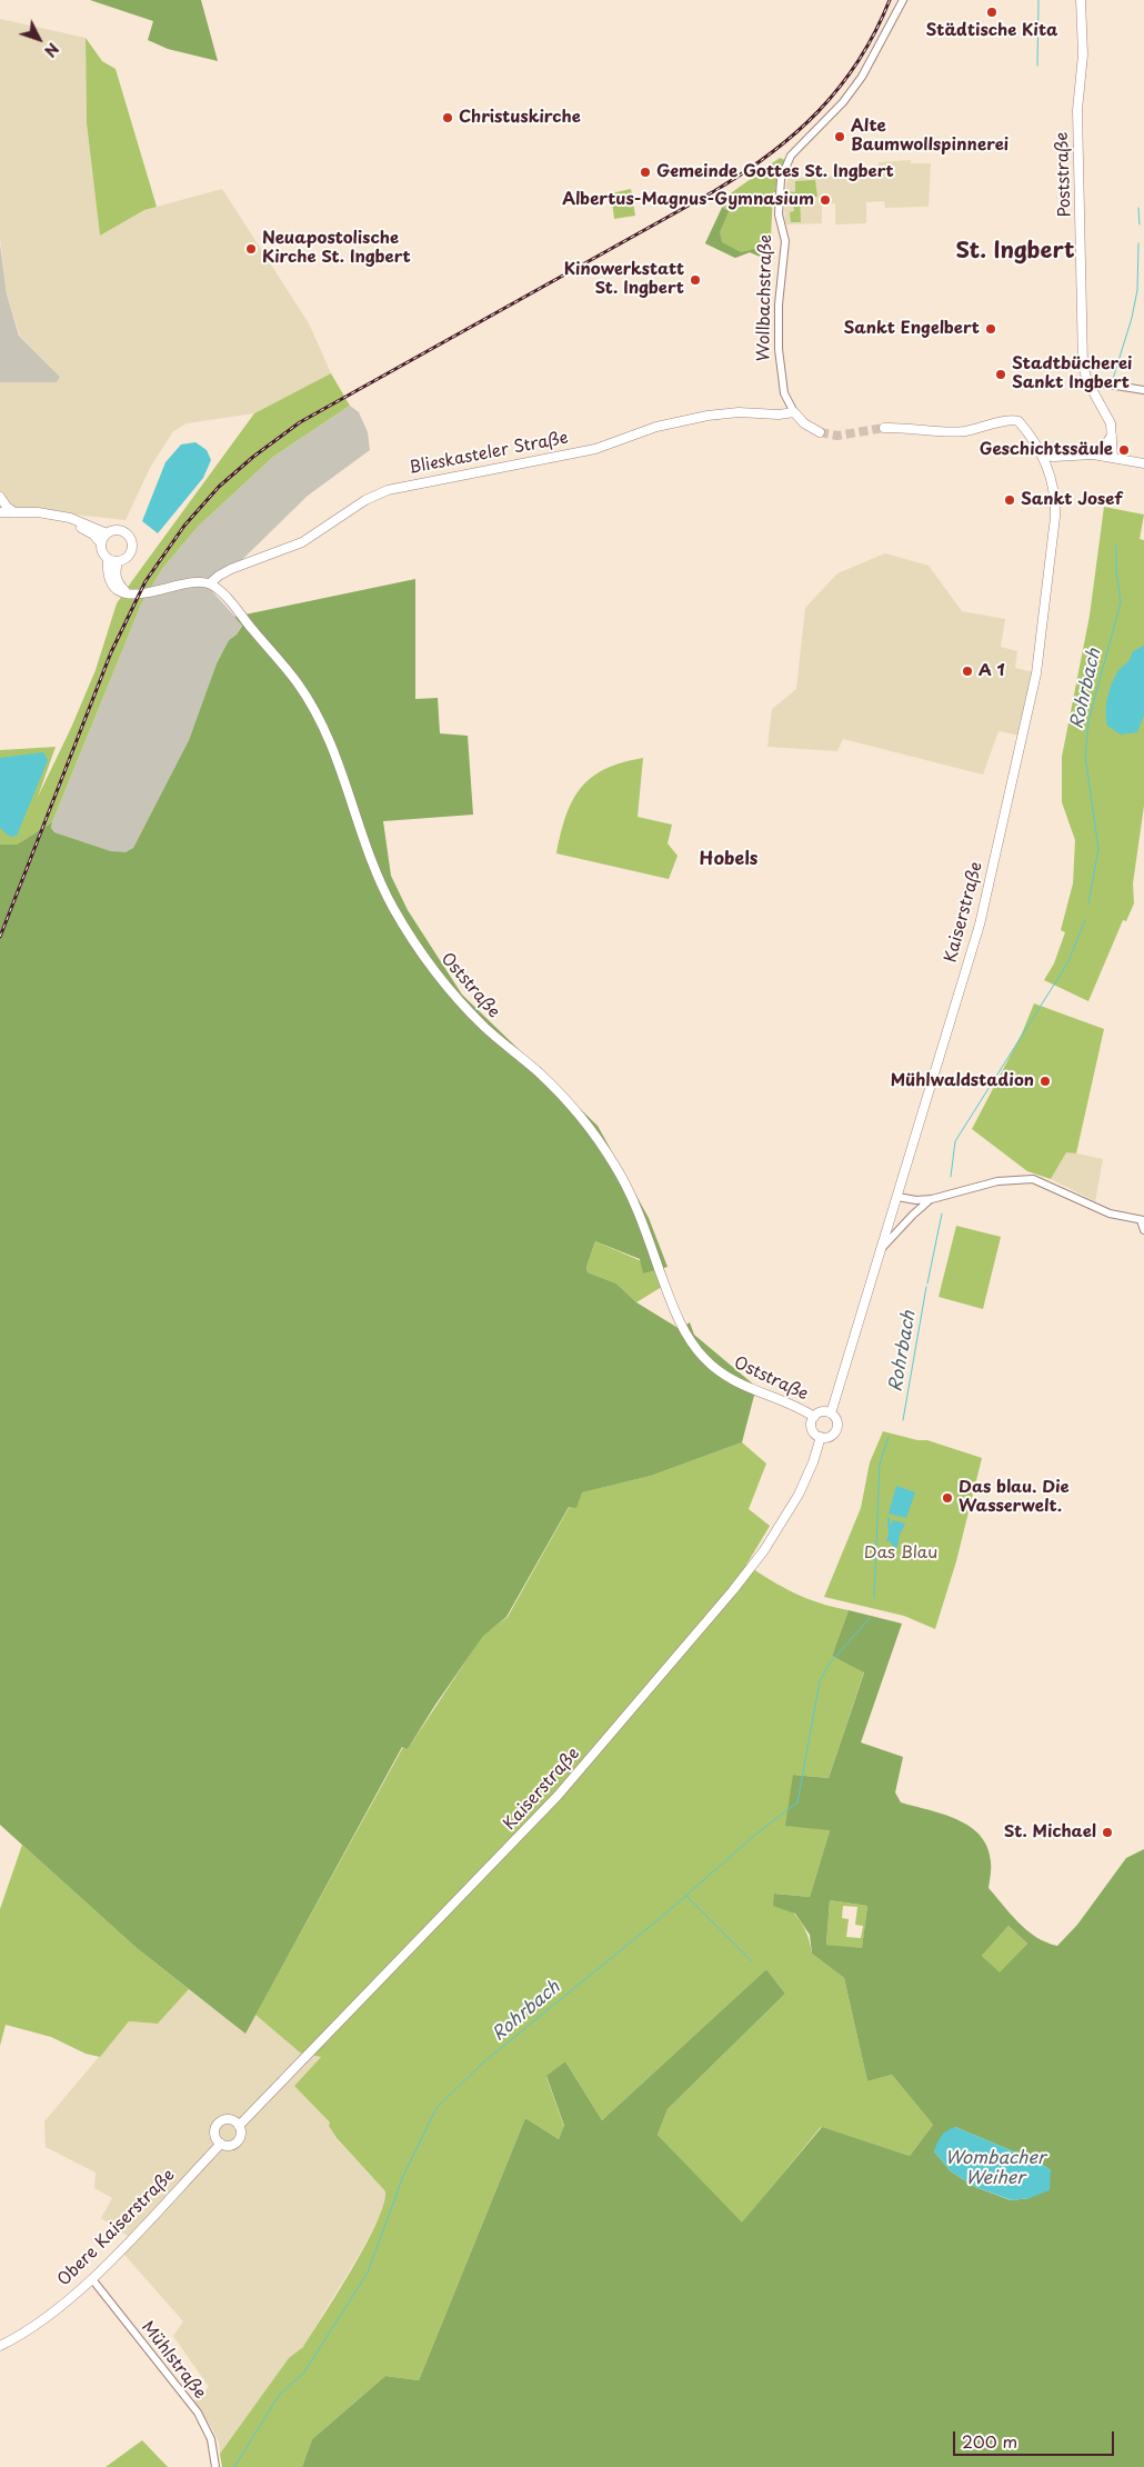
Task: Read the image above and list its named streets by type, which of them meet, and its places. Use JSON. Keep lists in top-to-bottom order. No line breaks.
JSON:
{"streets":{"main road":["Poststraße","Wollbachstraße","Blieskasteler Straße","Kaiserstraße","Oststraße","Obere Kaiserstraße"],"street":["Mühlstraße"]},"crossings":[["Wollbachstraße","Blieskasteler Straße"],["Blieskasteler Straße","Oststraße"],["Kaiserstraße","Oststraße"],["Kaiserstraße","Obere Kaiserstraße"],["Obere Kaiserstraße","Mühlstraße"]],"districts":["St. Ingbert","Hobels"],"water":["Rohrbach","Wombacher Weiher"],"parks":["Das Blau"],"places":["Städtische Kita","Christuskirche","Alte Baumwollspinnerei","Gemeinde Gottes St. Ingbert","Albertus-Magnus-Gymnasium","Neuapostolische Kirche St. Ingbert","Kinowerkstatt St. Ingbert","Sankt Engelbert","Stadtbücherei Sankt Ingbert","Geschichtssäule","Sankt Josef","A 1","Mühlwaldstadion","Das blau. Die Wasserwelt.","St. Michael"],"scale_bar":"200 m","north":"bottom right"}
